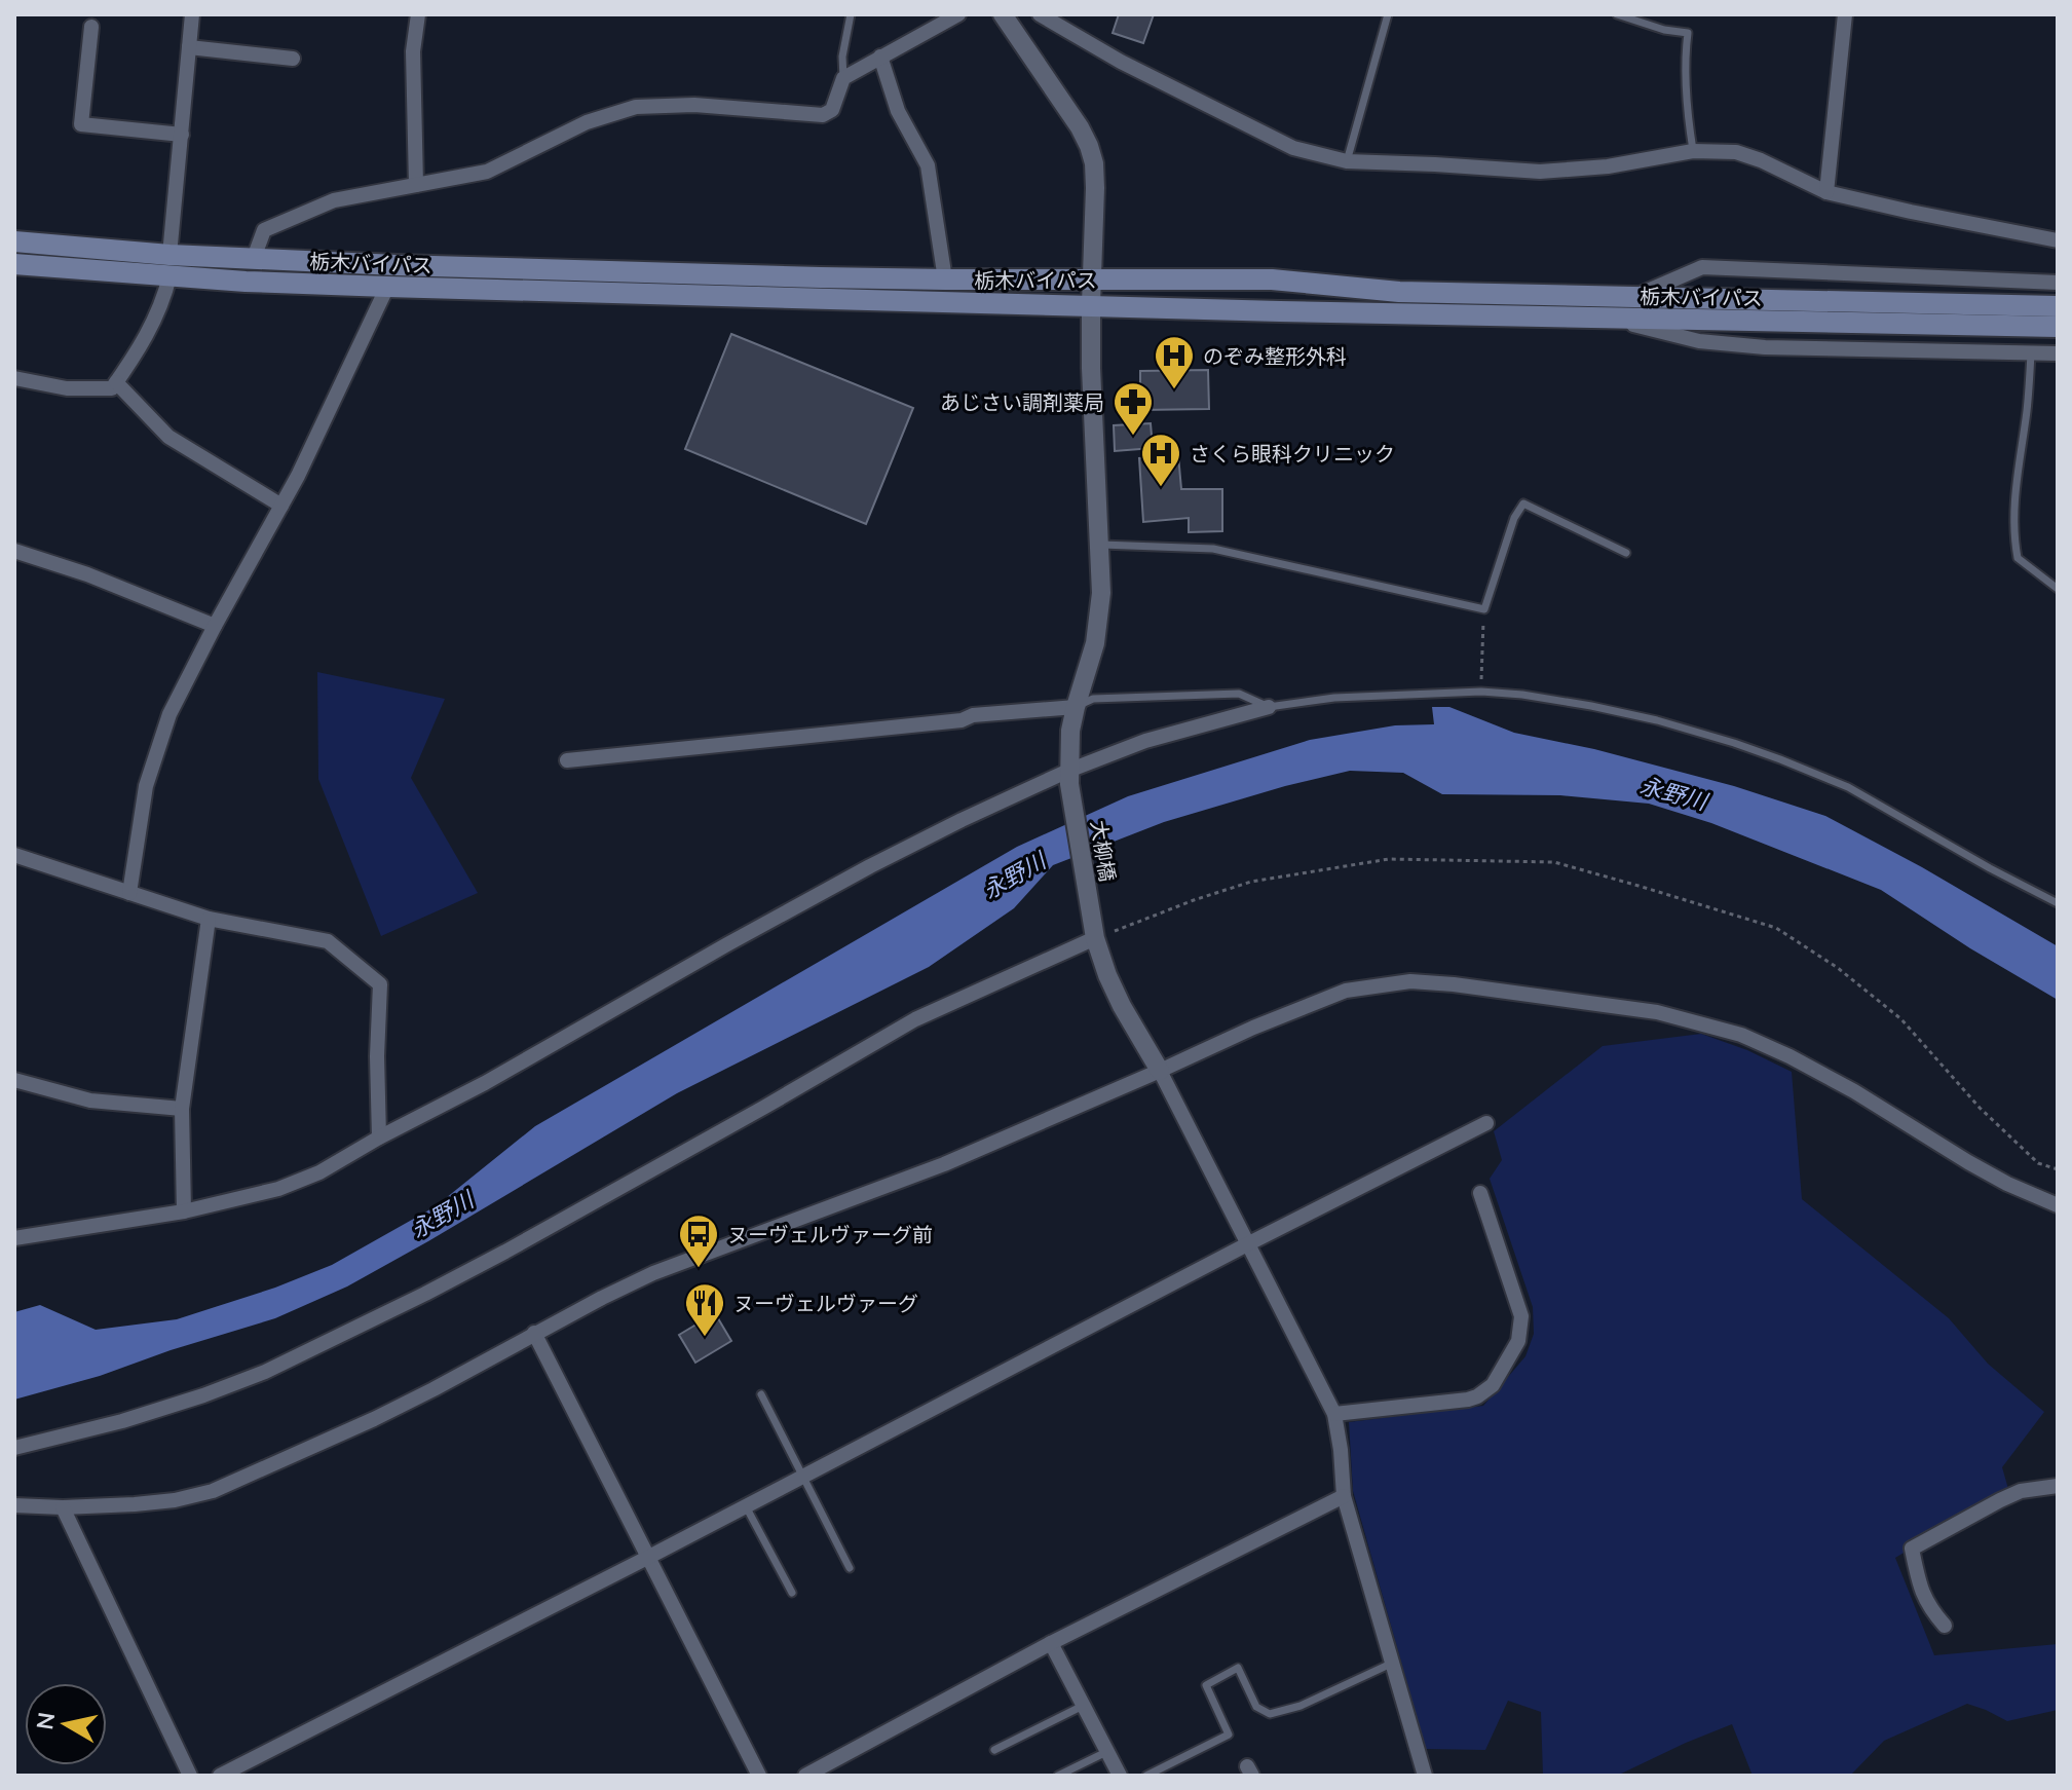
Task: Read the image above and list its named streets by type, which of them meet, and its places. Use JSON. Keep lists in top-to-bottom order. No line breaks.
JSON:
{"streets":{"main road":["栃木バイパス"],"street":["大柳橋"]},"crossings":[["栃木バイパス","大柳橋"]],"water":["永野川"],"places":{"hospital":["のぞみ整形外科","さくら眼科クリニック"],"pharmacy":["あじさい調剤薬局"],"bus stop":["ヌーヴェルヴァーグ前"],"restaurant":["ヌーヴェルヴァーグ"]},"north":"left"}
